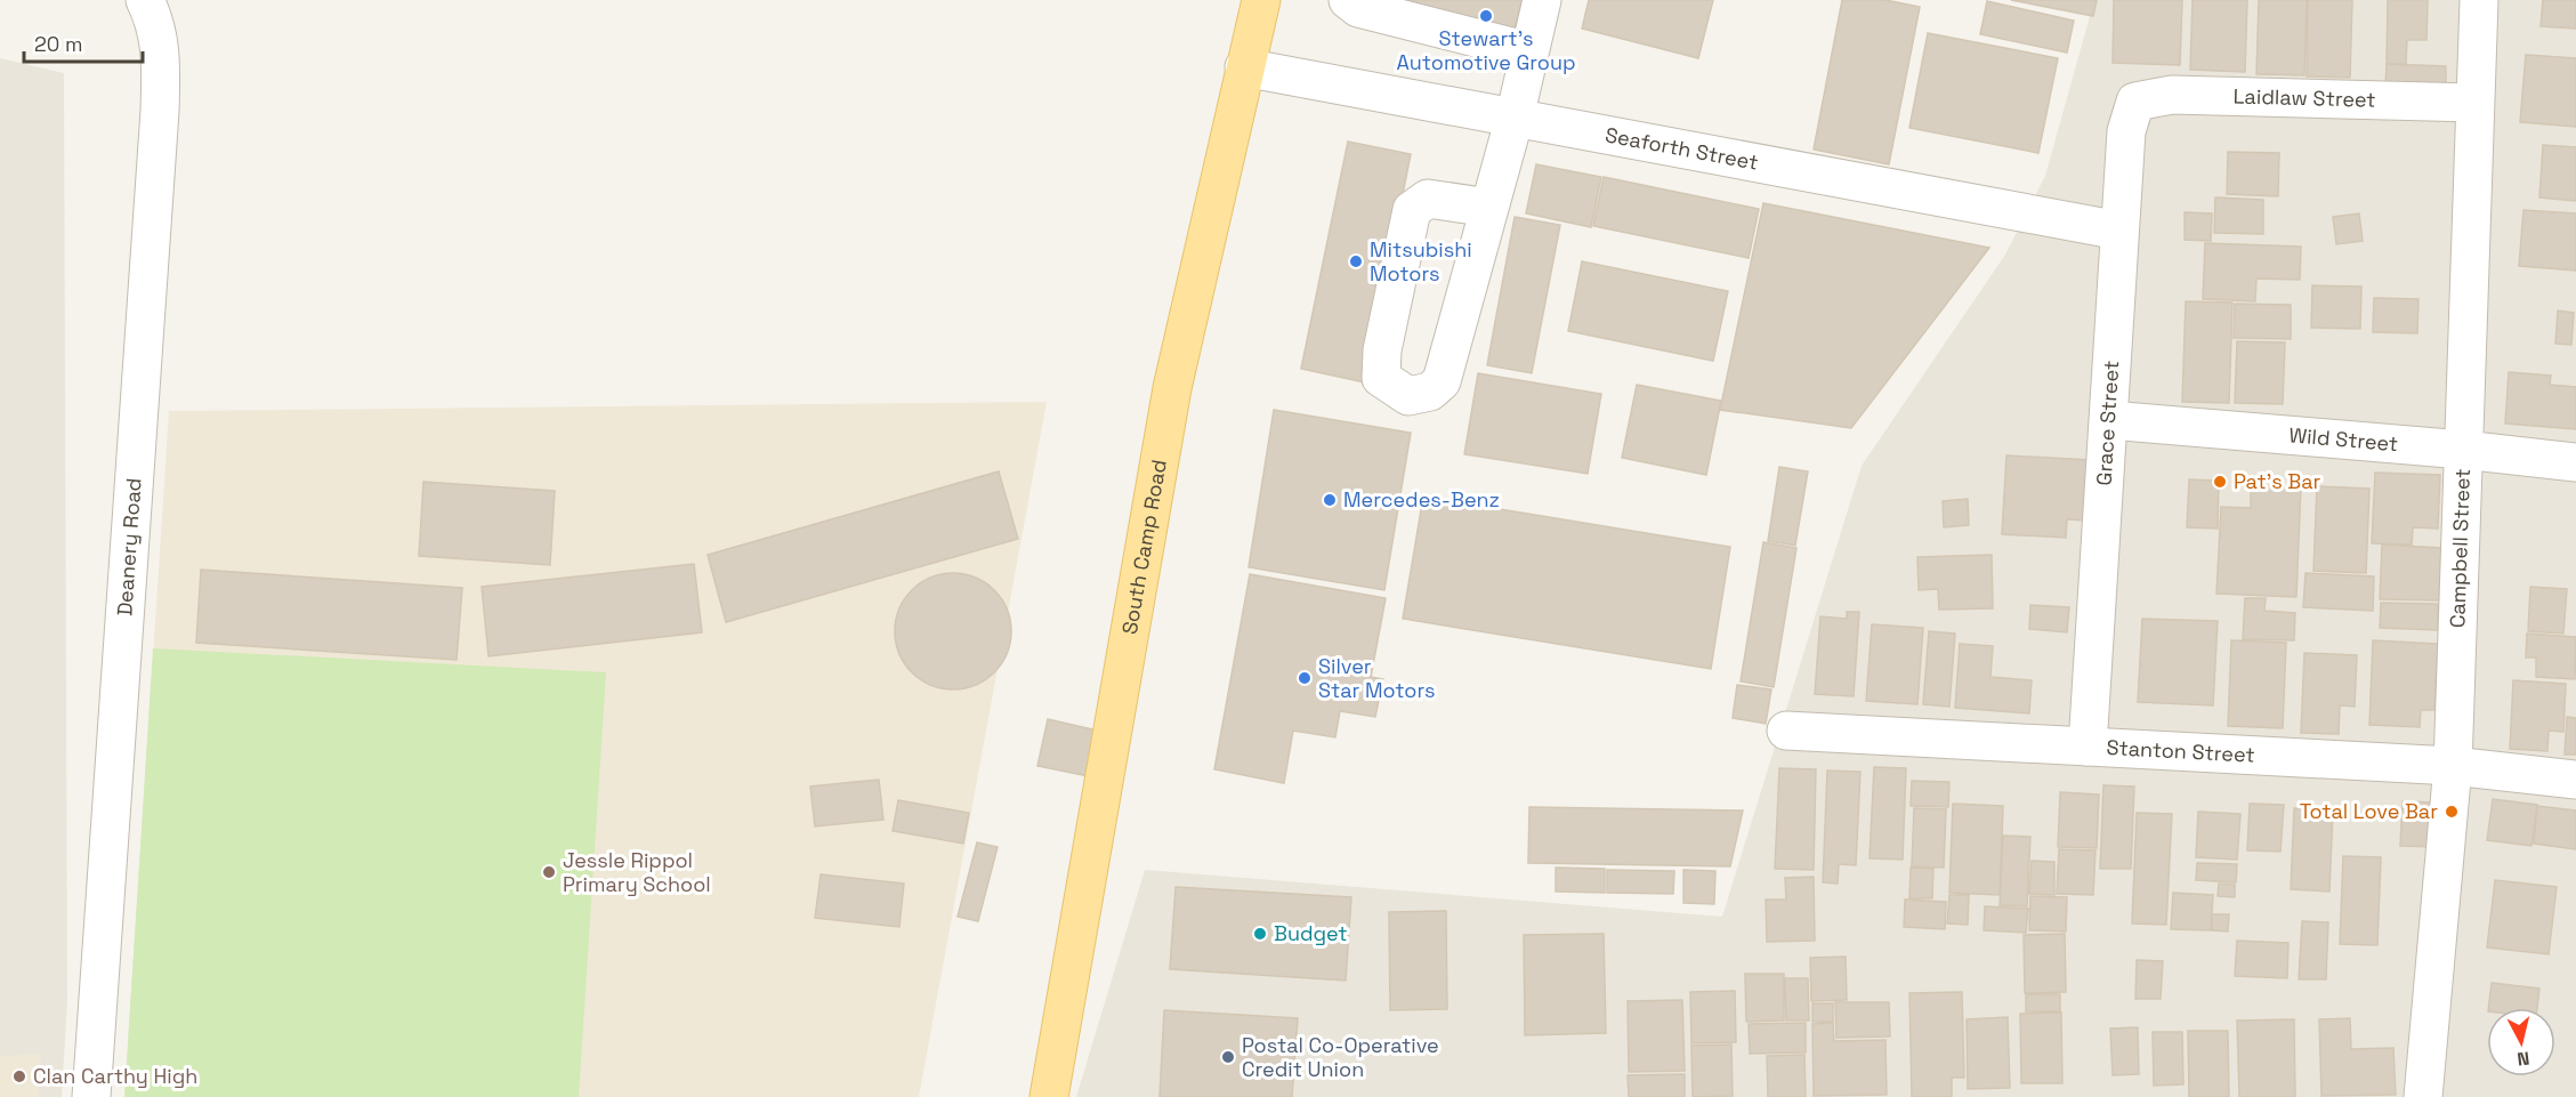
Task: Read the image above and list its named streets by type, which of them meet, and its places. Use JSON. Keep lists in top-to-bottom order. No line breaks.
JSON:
{"streets":{"main road":["South Camp Road"],"street":["Laidlaw Street","Seaforth Street","Grace Street","Wild Street","Deanery Road","Campbell Street","Stanton Street"]},"crossings":[["Laidlaw Street","Grace Street"],["Laidlaw Street","Campbell Street"],["Seaforth Street","Grace Street"],["Seaforth Street","South Camp Road"],["Grace Street","Wild Street"],["Grace Street","Stanton Street"],["Wild Street","Campbell Street"],["Campbell Street","Stanton Street"]],"places":["Stewart's Automotive Group","Mitsubishi Motors","Pat's Bar","Mercedes-Benz","Silver Star Motors","Total Love Bar","Jessle Rippol Primary School","Budget","Postal Co-Operative Credit Union","Clan Carthy High"],"scale_bar":"20 m","north":"bottom"}
